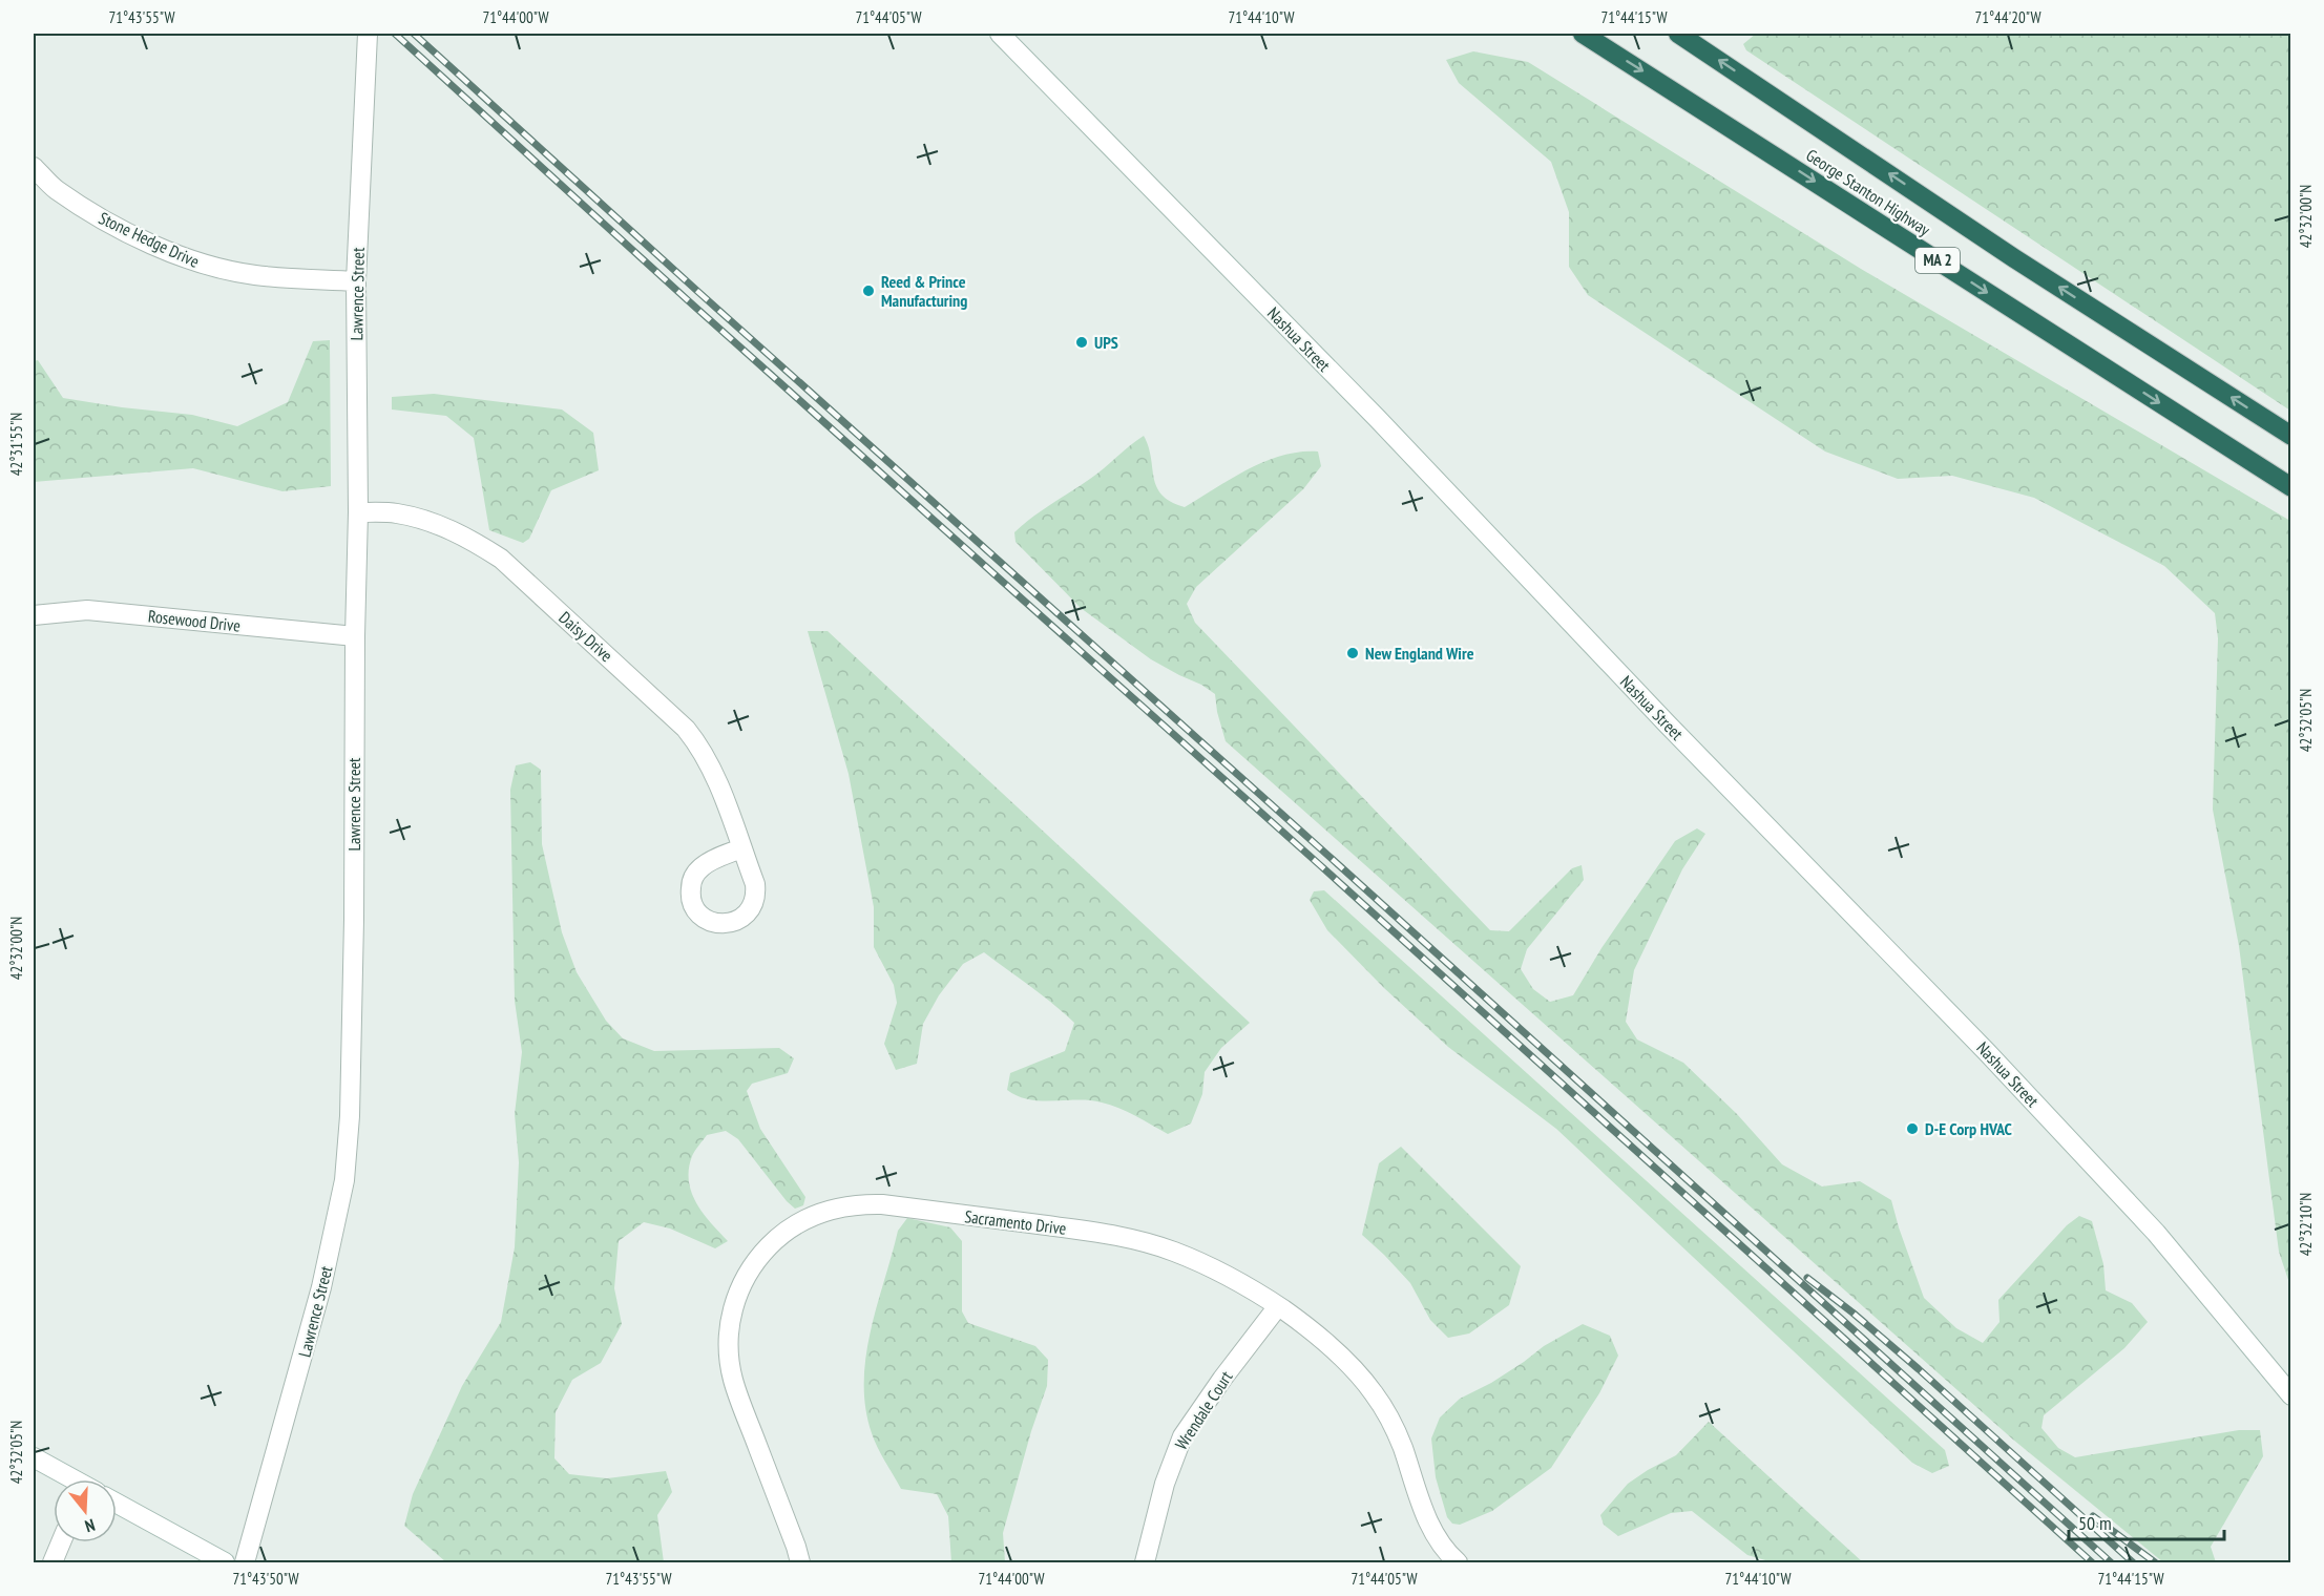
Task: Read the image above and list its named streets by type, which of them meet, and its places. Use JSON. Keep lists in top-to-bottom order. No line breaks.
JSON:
{"streets":{"highway":["George Stanton Highway","MA 2"],"street":["Stone Hedge Drive","Lawrence Street","Nashua Street","Rosewood Drive","Daisy Drive","Sacramento Drive","Wrendale Court"]},"crossings":[["Stone Hedge Drive","Lawrence Street"],["Lawrence Street","Rosewood Drive"],["Lawrence Street","Daisy Drive"],["Sacramento Drive","Wrendale Court"]],"places":["Reed & Prince Manufacturing","UPS","New England Wire","D-E Corp HVAC"],"scale_bar":"50 m","north":"bottom","coordinates":["71°43'55\"W","71°44'00\"W","71°44'05\"W","71°44'10\"W","71°44'15\"W","71°44'20\"W","42°32'00\"N","42°31'55\"N","42°32'05\"N","42°32'10\"N","71°43'50\"W"]}
